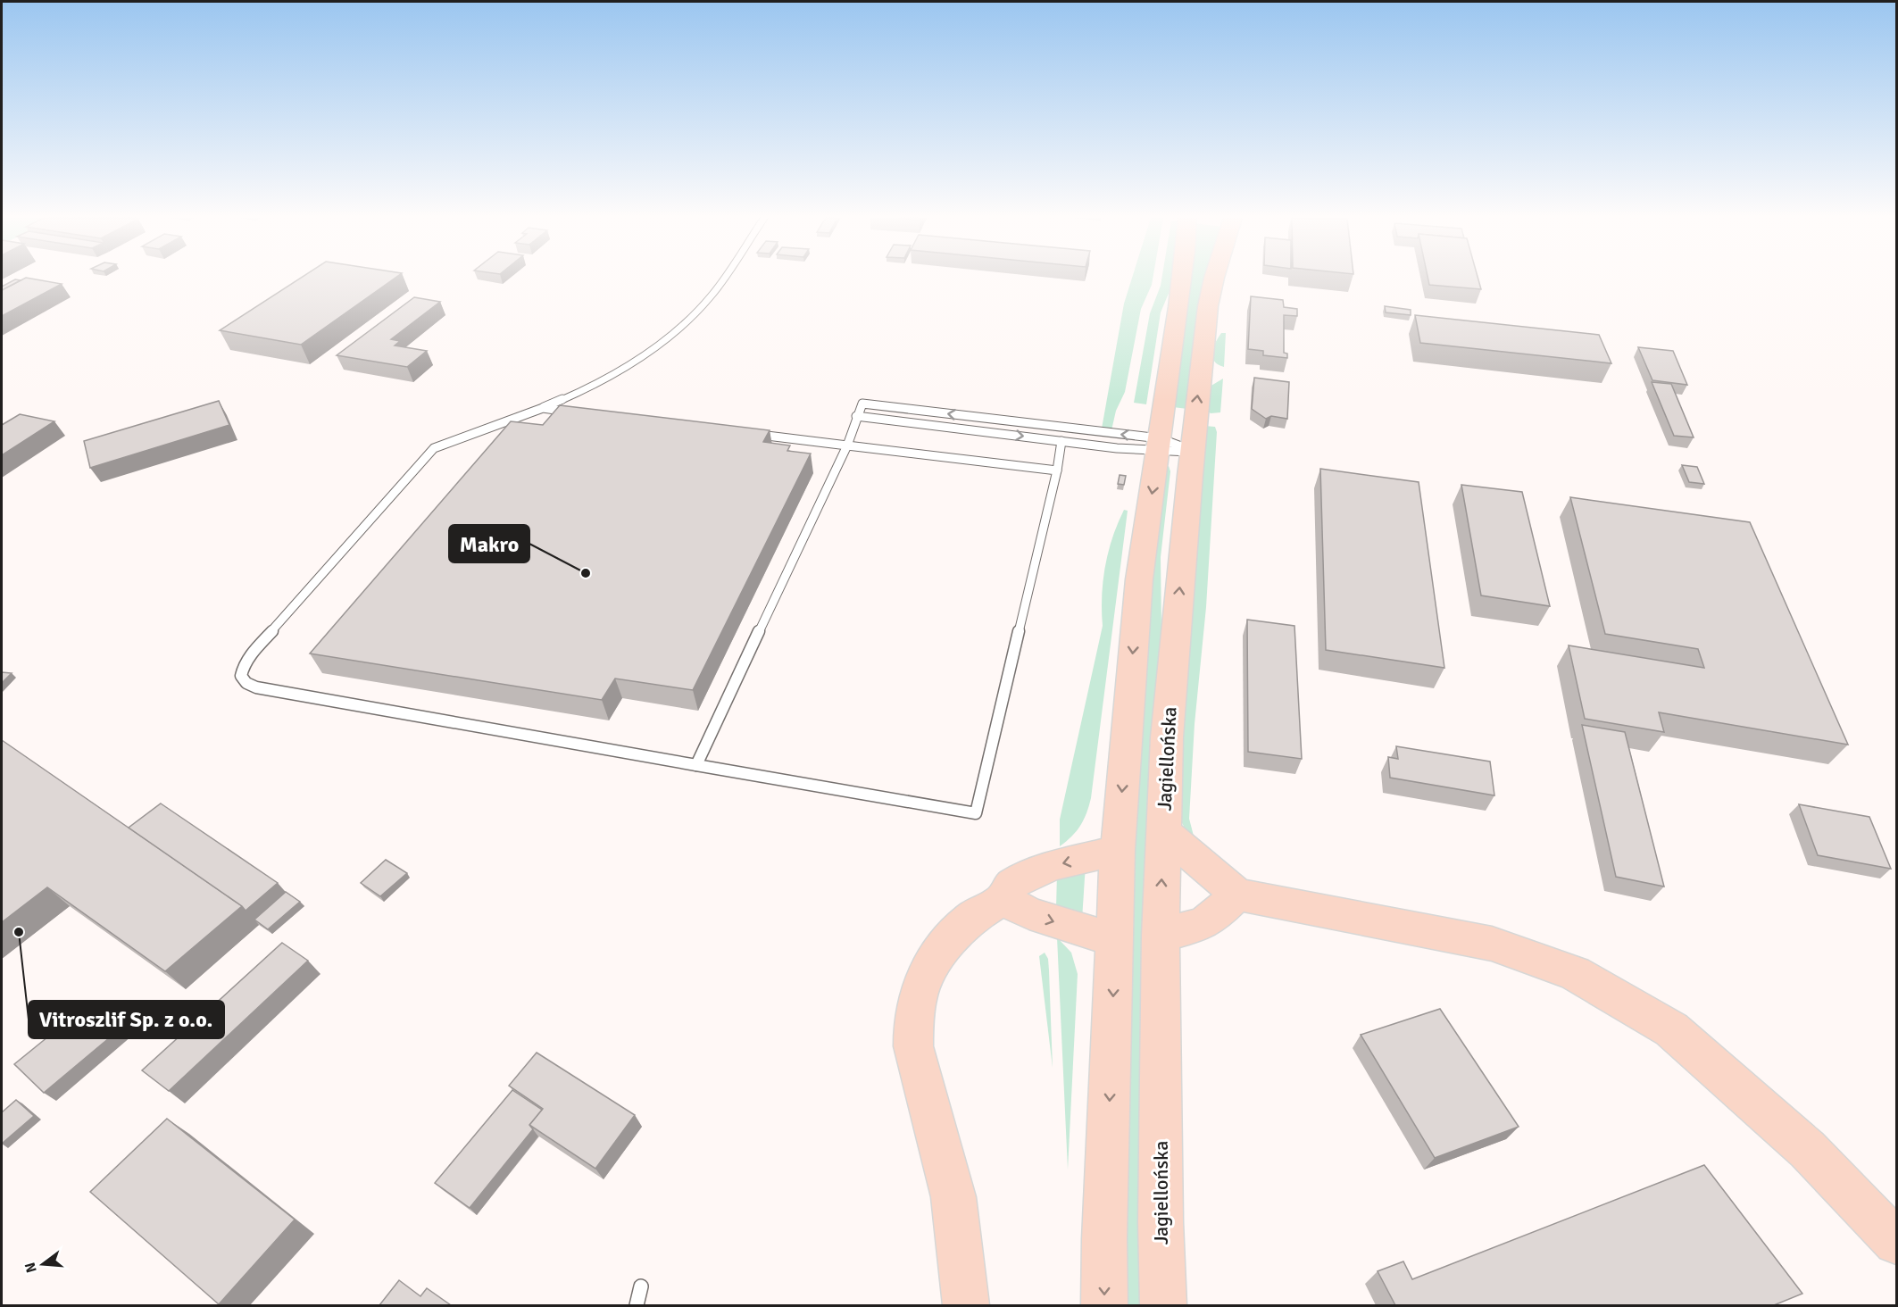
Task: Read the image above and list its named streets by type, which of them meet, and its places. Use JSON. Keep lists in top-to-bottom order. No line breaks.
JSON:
{"streets":{"main road":["Jagiellońska"]},"places":["Makro","Vitroszlif Sp. z o.o."],"north":"left"}
